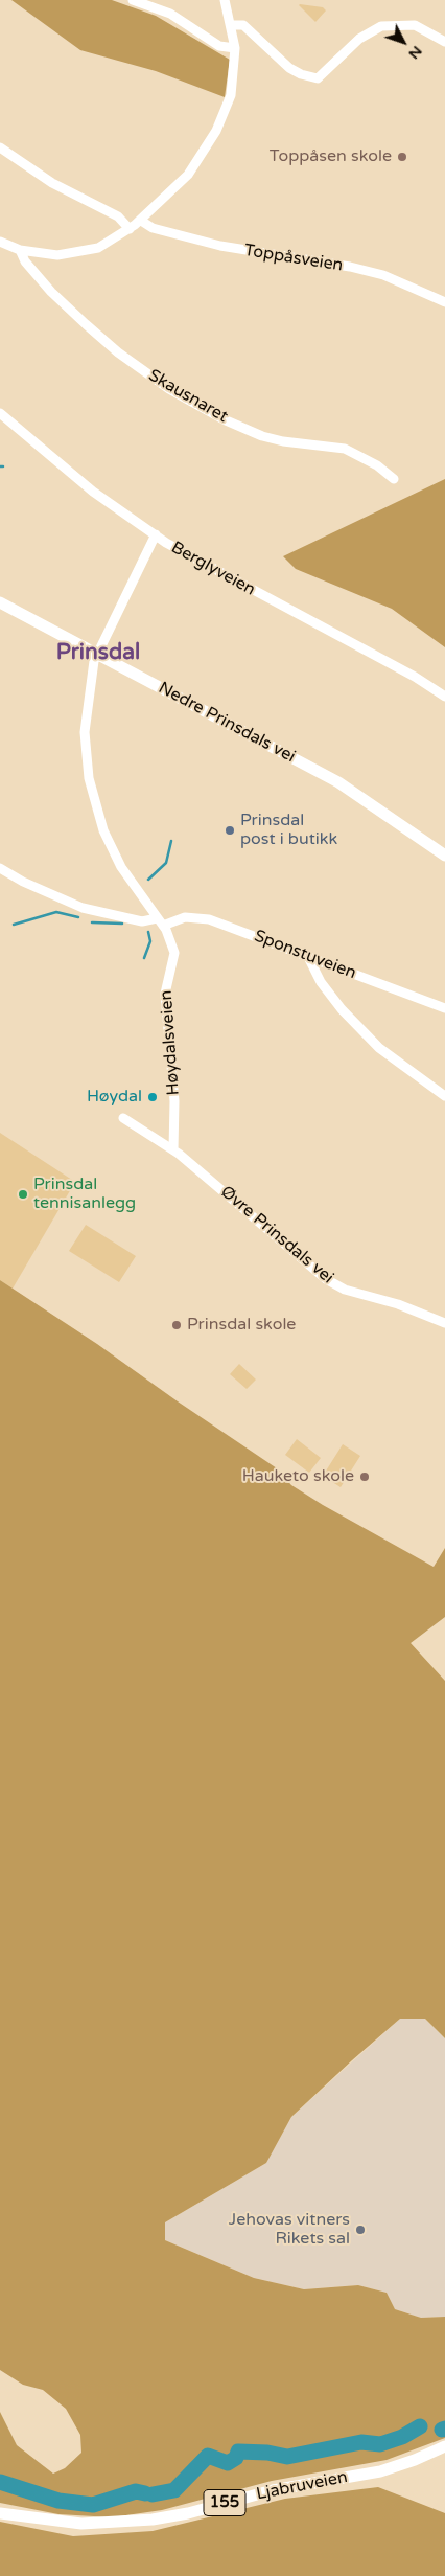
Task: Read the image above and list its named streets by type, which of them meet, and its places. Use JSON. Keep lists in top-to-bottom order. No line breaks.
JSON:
{"streets":{"main road":["Nedre Prinsdals vei","Ljabruveien","155"],"street":["Toppåsveien","Skausnaret","Berglyveien","Sponstuveien","Høydalsveien","Øvre Prinsdals vei"]},"crossings":[["Berglyveien","Høydalsveien"],["Nedre Prinsdals vei","Høydalsveien"],["Sponstuveien","Høydalsveien"],["Høydalsveien","Øvre Prinsdals vei"]],"districts":["Prinsdal"],"places":["Toppåsen skole","Prinsdal post i butikk","Høydal","Prinsdal tennisanlegg","Prinsdal skole","Hauketo skole","Jehovas vitners Rikets sal"],"north":"bottom right"}
